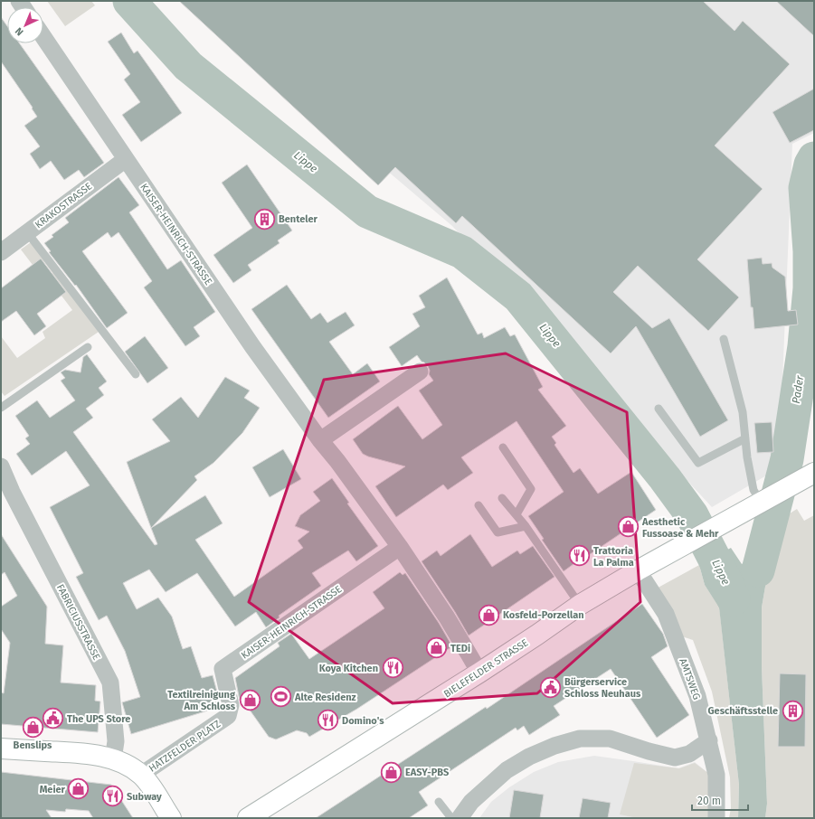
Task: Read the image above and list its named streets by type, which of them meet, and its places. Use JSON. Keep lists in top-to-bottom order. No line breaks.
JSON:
{"streets":{"main road":["BIELEFELDER STRASSE"],"street":["KRAKOSTRASSE","KAISER-HEINRICH-STRASSE","FABRICIUSSTRASSE","AMTSWEG","HATZFELDER PLATZ"]},"crossings":[["KRAKOSTRASSE","KAISER-HEINRICH-STRASSE"],["KAISER-HEINRICH-STRASSE","BIELEFELDER STRASSE"],["KAISER-HEINRICH-STRASSE","HATZFELDER PLATZ"],["BIELEFELDER STRASSE","AMTSWEG"]],"water":["Lippe","Pader"],"places":{"building":["Benteler","Geschäftsstelle"],"shop":["Aesthetic Fussoase & Mehr","Kosfeld-Porzellan","TEDi","Textilreinigung Am Schloss","Benslips","EASY-PBS","Meier"],"restaurant":["Trattoria La Palma","Koya Kitchen","Domino's","Subway"],"public building":["Bürgerservice Schloss Neuhaus","The UPS Store"],"sports":["Alte Residenz"]},"scale_bar":"20 m","north":"bottom left"}
